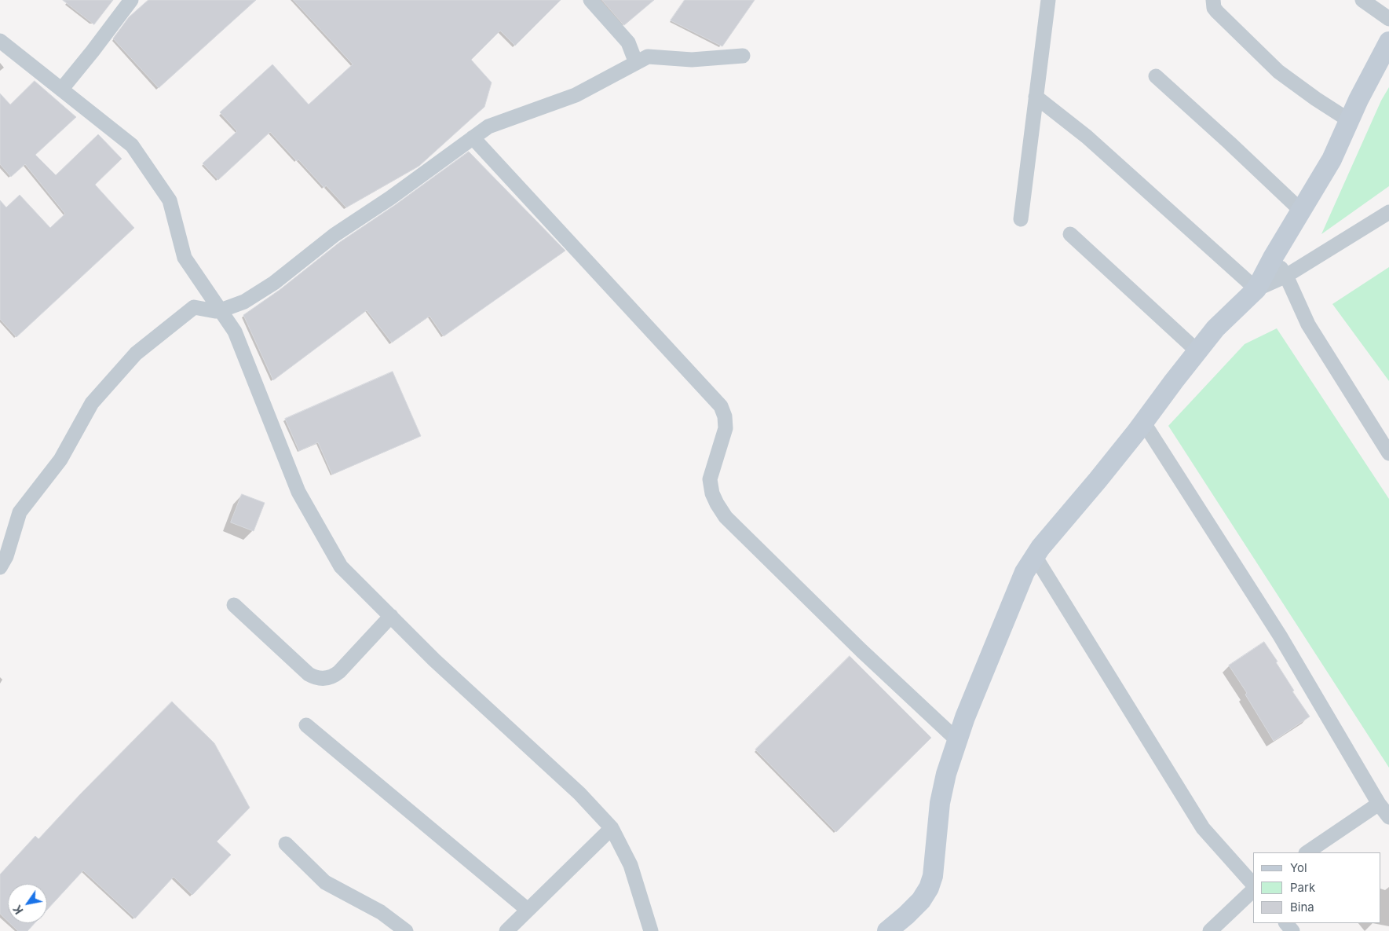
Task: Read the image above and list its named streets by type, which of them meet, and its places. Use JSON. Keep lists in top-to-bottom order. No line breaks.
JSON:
{"legend":["Yol","Park","Bina"],"north":"bottom left"}
